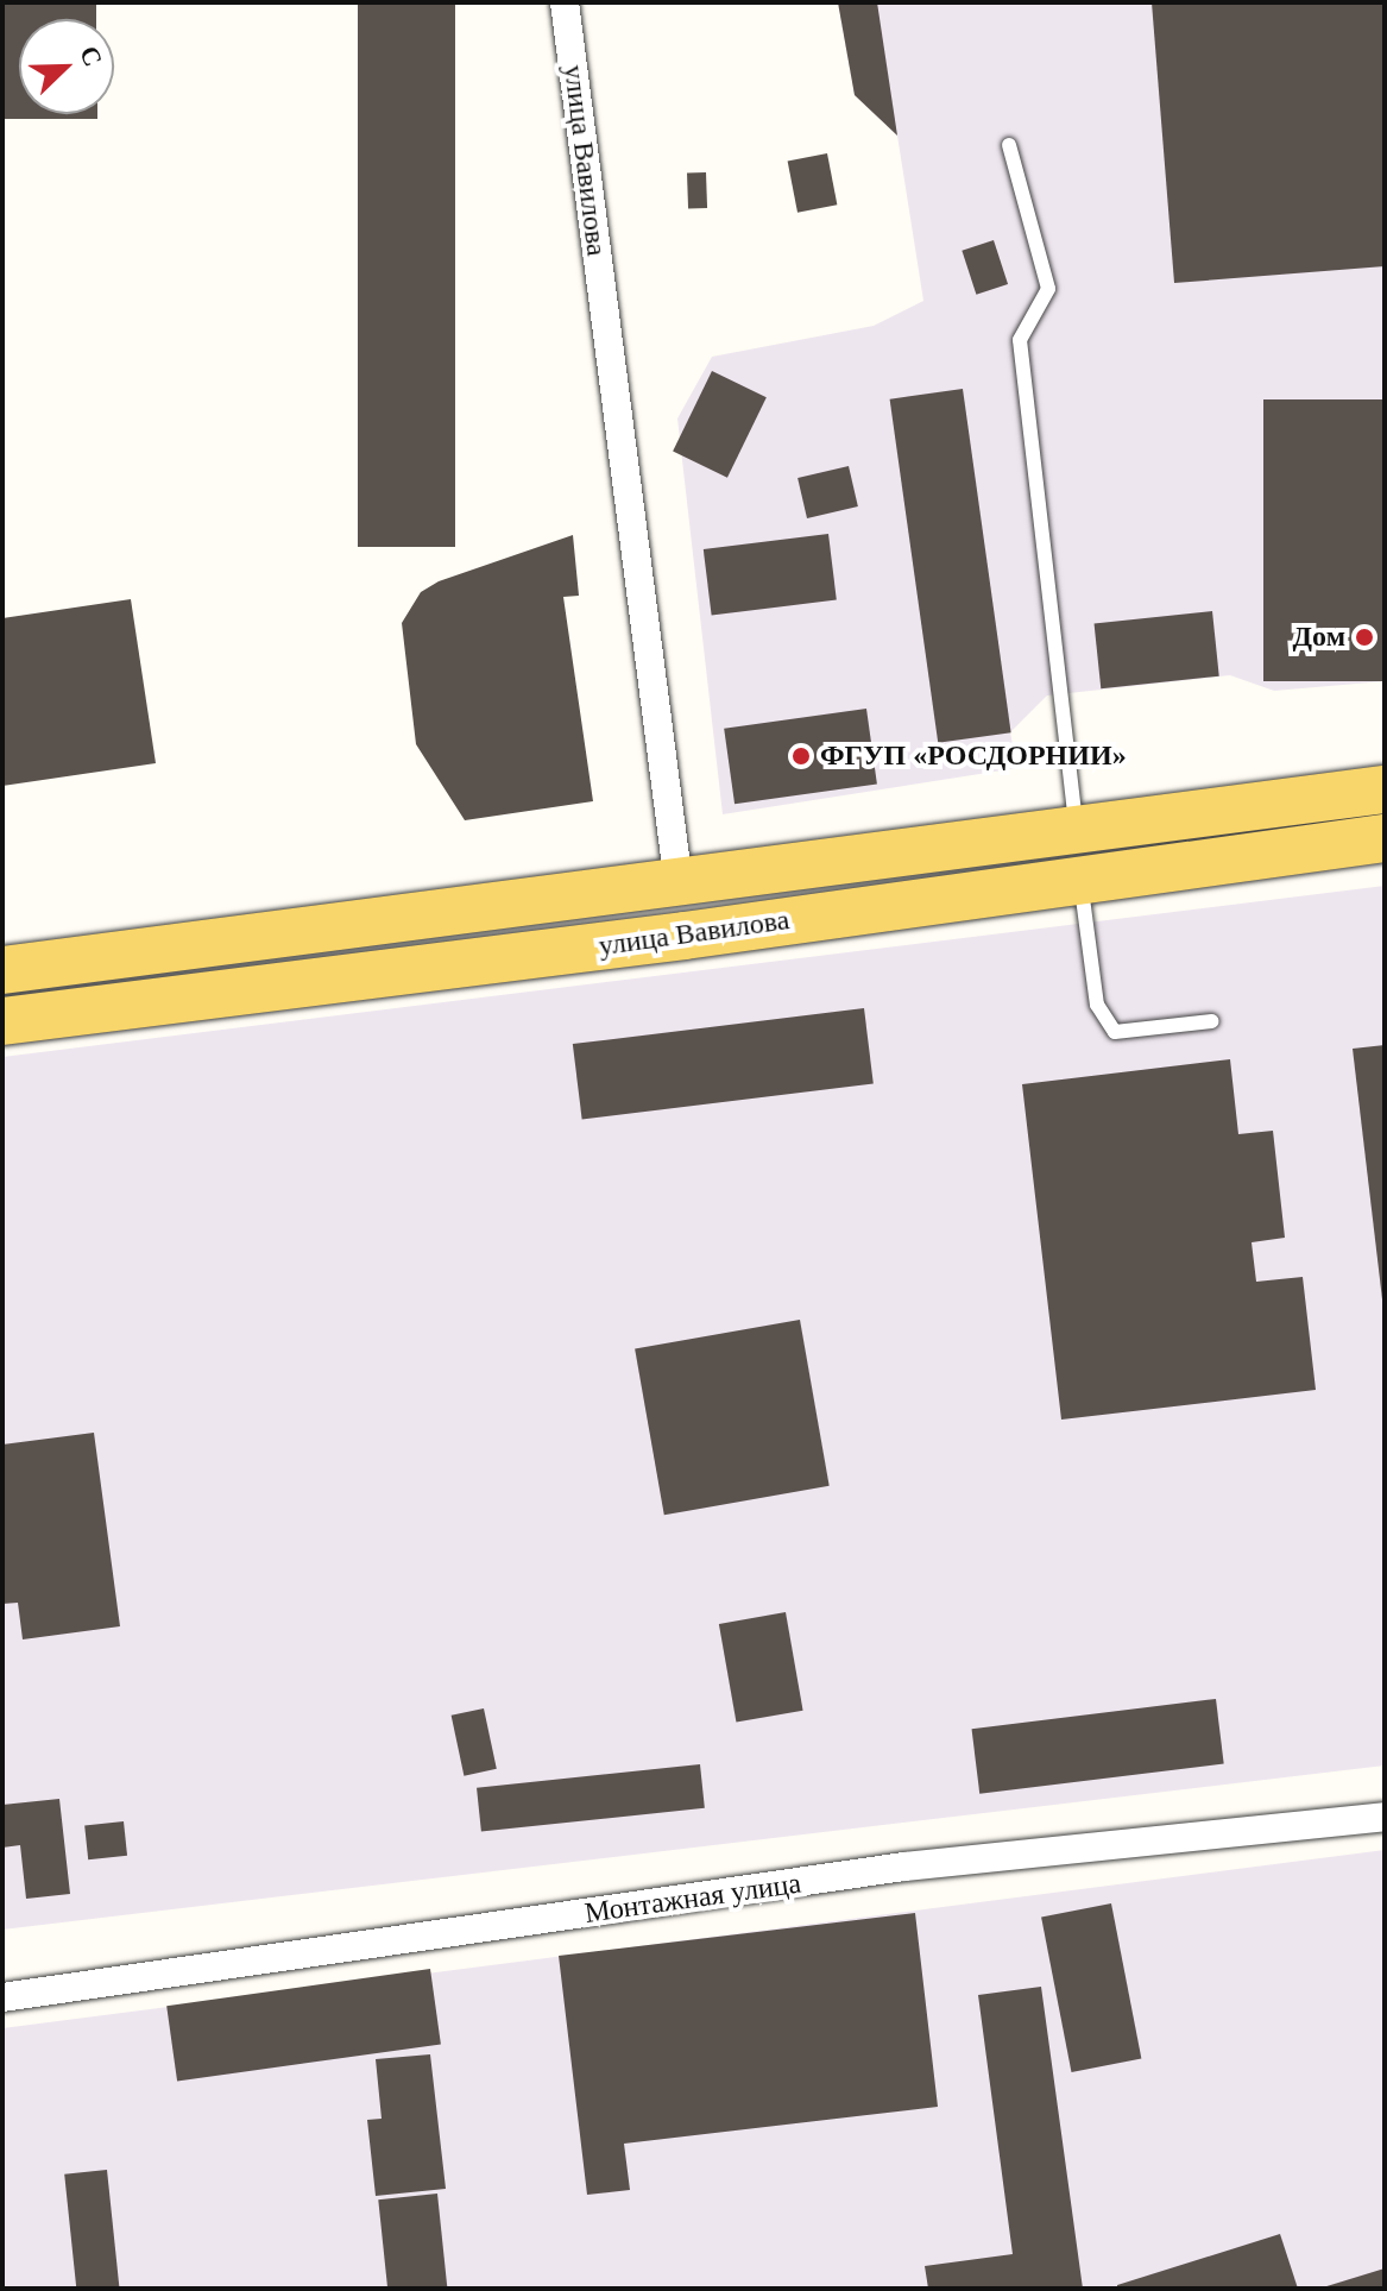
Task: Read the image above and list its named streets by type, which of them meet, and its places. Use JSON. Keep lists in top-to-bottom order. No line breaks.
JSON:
{"streets":{"main road":["улица Вавилова"],"street":["Монтажная улица"]},"places":["Дом","ФГУП «РОСДОРНИИ»"],"north":"top right"}
